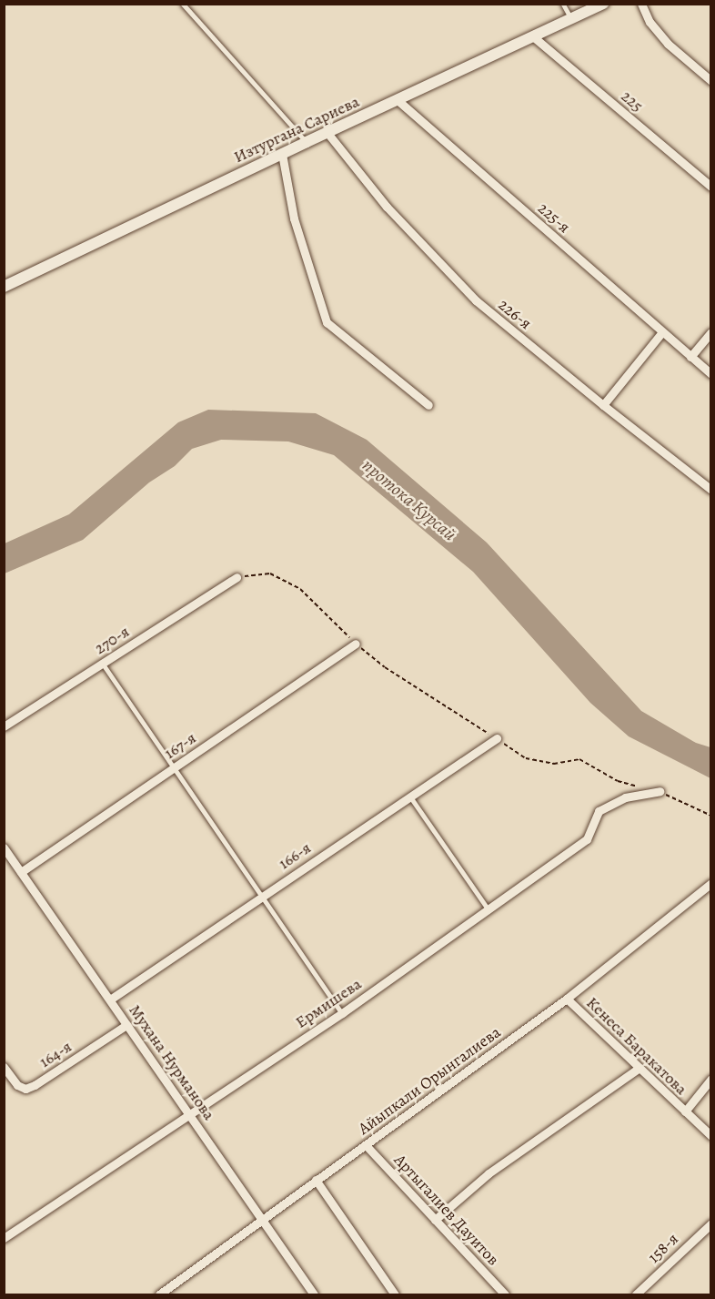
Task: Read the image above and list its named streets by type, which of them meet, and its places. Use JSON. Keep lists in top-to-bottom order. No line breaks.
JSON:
{"streets":{"street":["225","Изтургана Сариева","225-я","226-я","270-я","167-я","166-я","Ермишева","Кенеса Баракатова","164-я","Мухана Нурманова","Айыпкали Орынгалиева","Артыгалиев Дауитов","158-я"]},"crossings":[["225","Изтургана Сариева"],["Изтургана Сариева","225-я"],["Изтургана Сариева","226-я"],["167-я","Мухана Нурманова"],["166-я","Мухана Нурманова"],["Ермишева","Мухана Нурманова"],["Кенеса Баракатова","Айыпкали Орынгалиева"],["164-я","Мухана Нурманова"],["Мухана Нурманова","Айыпкали Орынгалиева"],["Айыпкали Орынгалиева","Артыгалиев Дауитов"]],"water":["протока Курсай"]}
